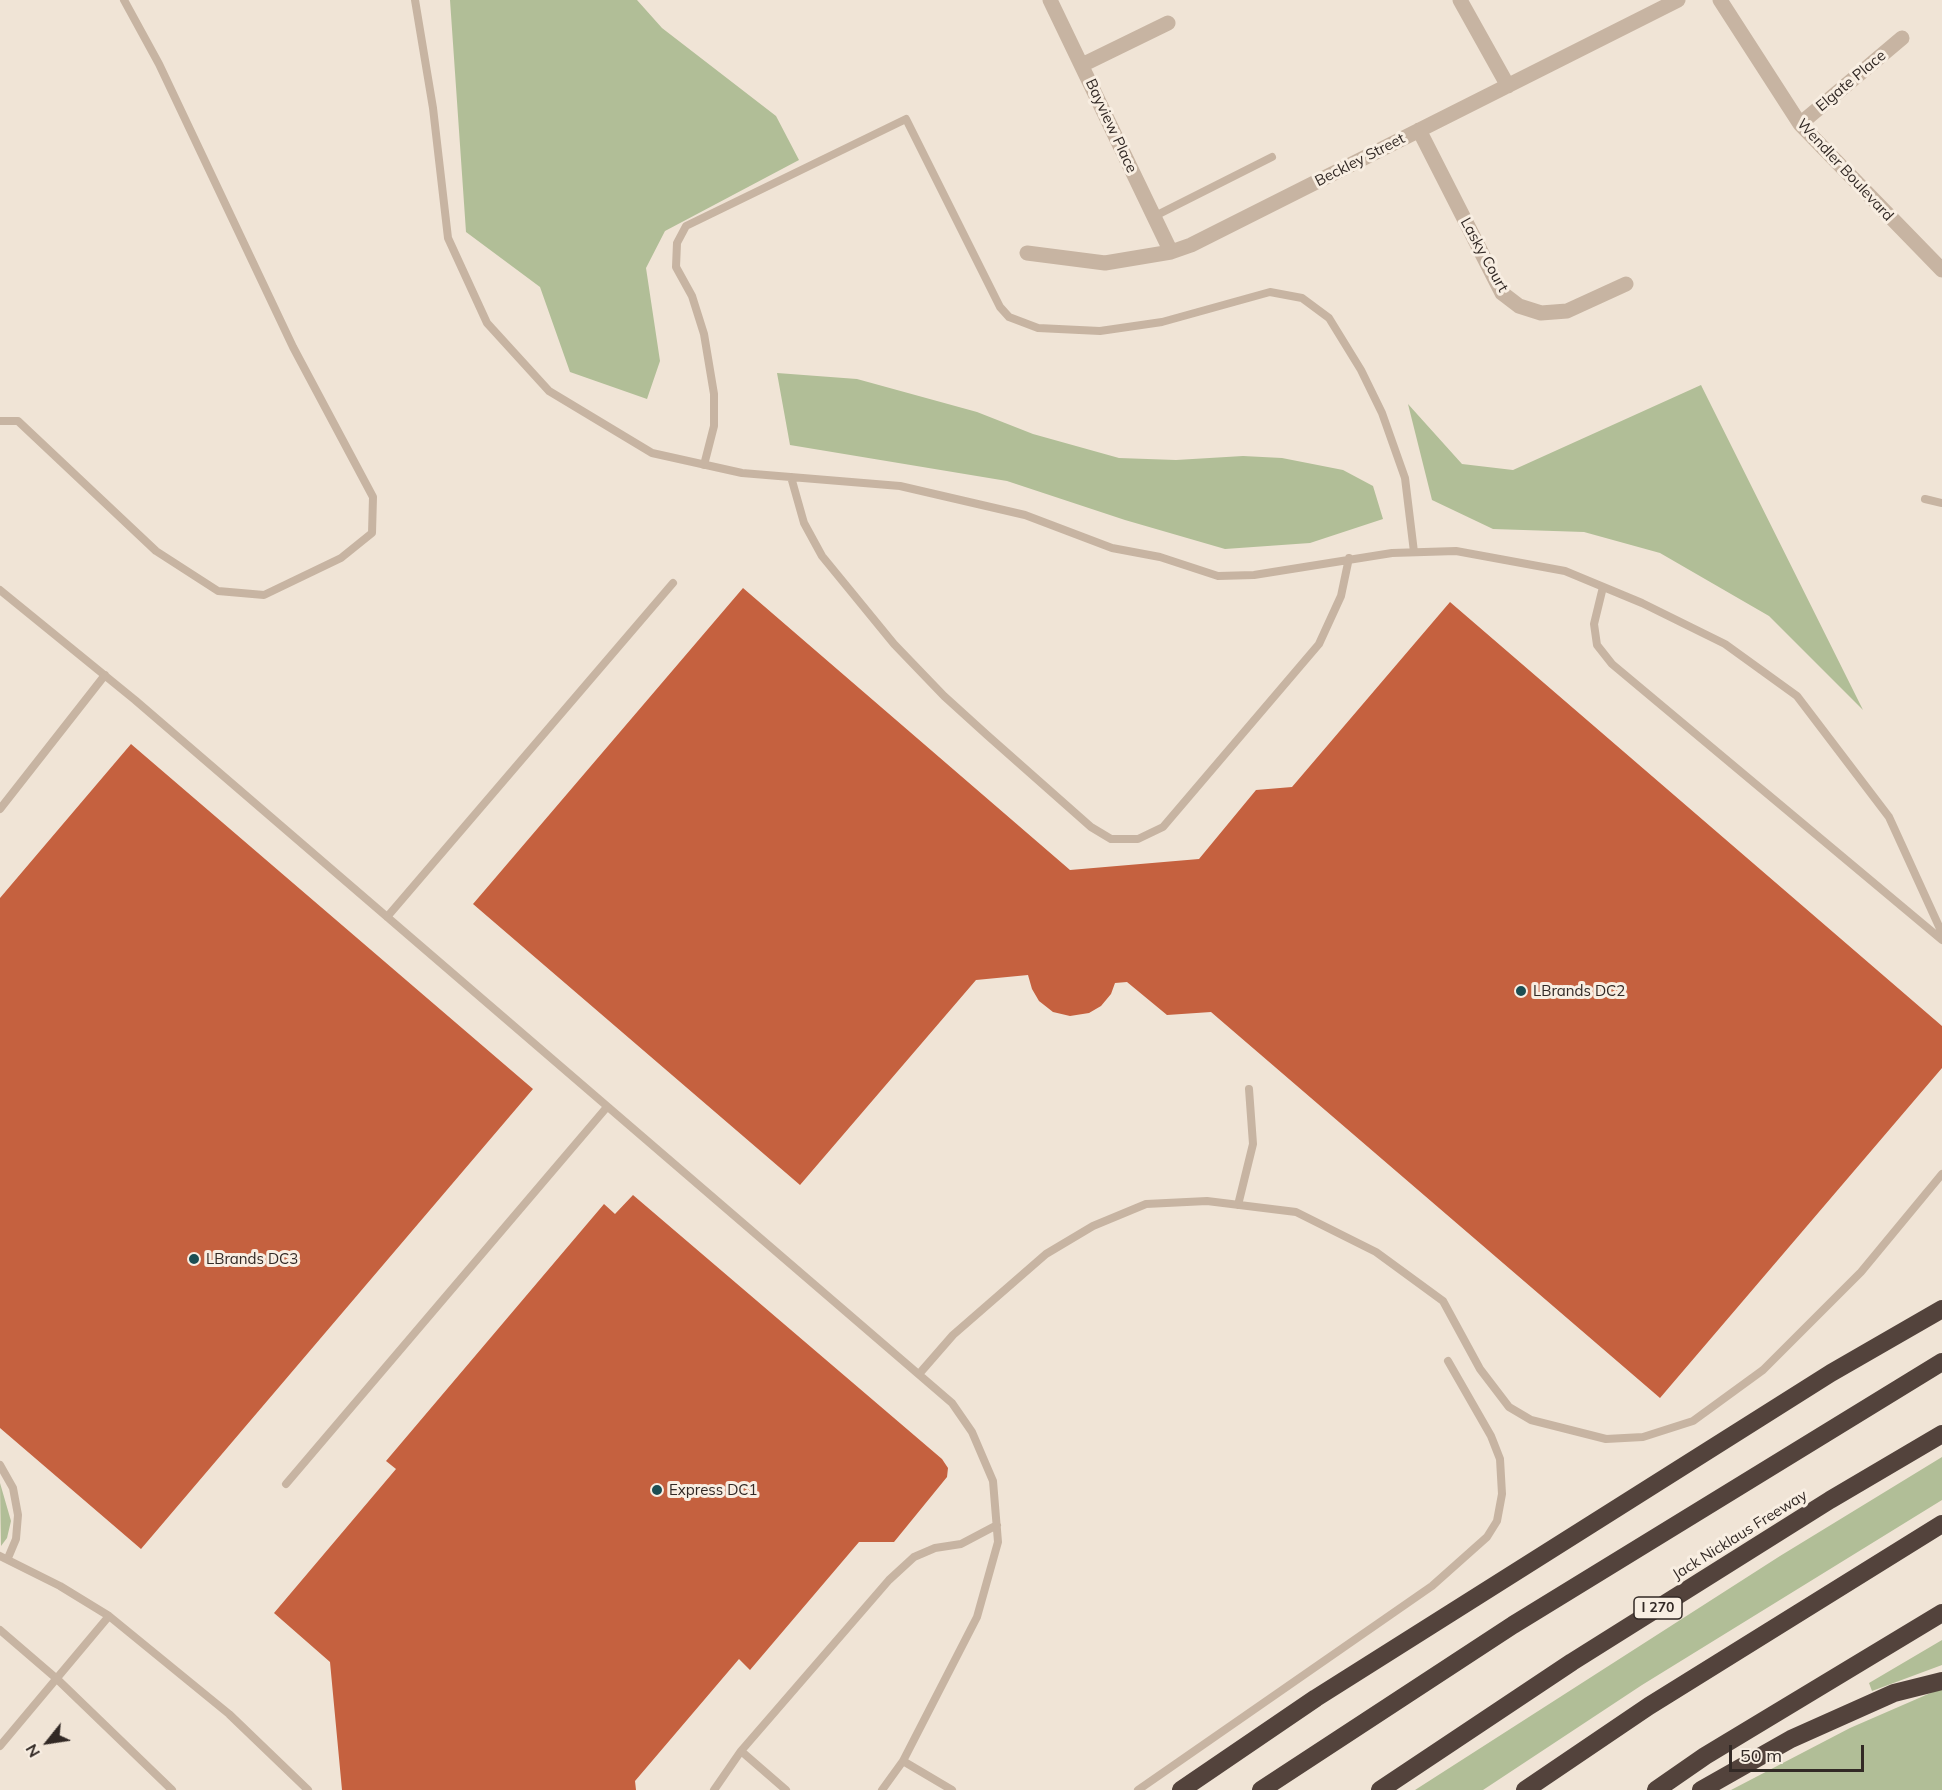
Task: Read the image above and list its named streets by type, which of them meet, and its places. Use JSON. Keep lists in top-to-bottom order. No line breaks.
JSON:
{"streets":{"highway":["Jack Nicklaus Freeway","I 270"],"street":["Elgate Place","Bayview Place","Beckley Street","Wendler Boulevard","Lasky Court"]},"crossings":[["Elgate Place","Wendler Boulevard"],["Bayview Place","Beckley Street"],["Beckley Street","Lasky Court"]],"places":["LBrands DC2","LBrands DC3","Express DC1"],"scale_bar":"50 m","north":"bottom left"}
